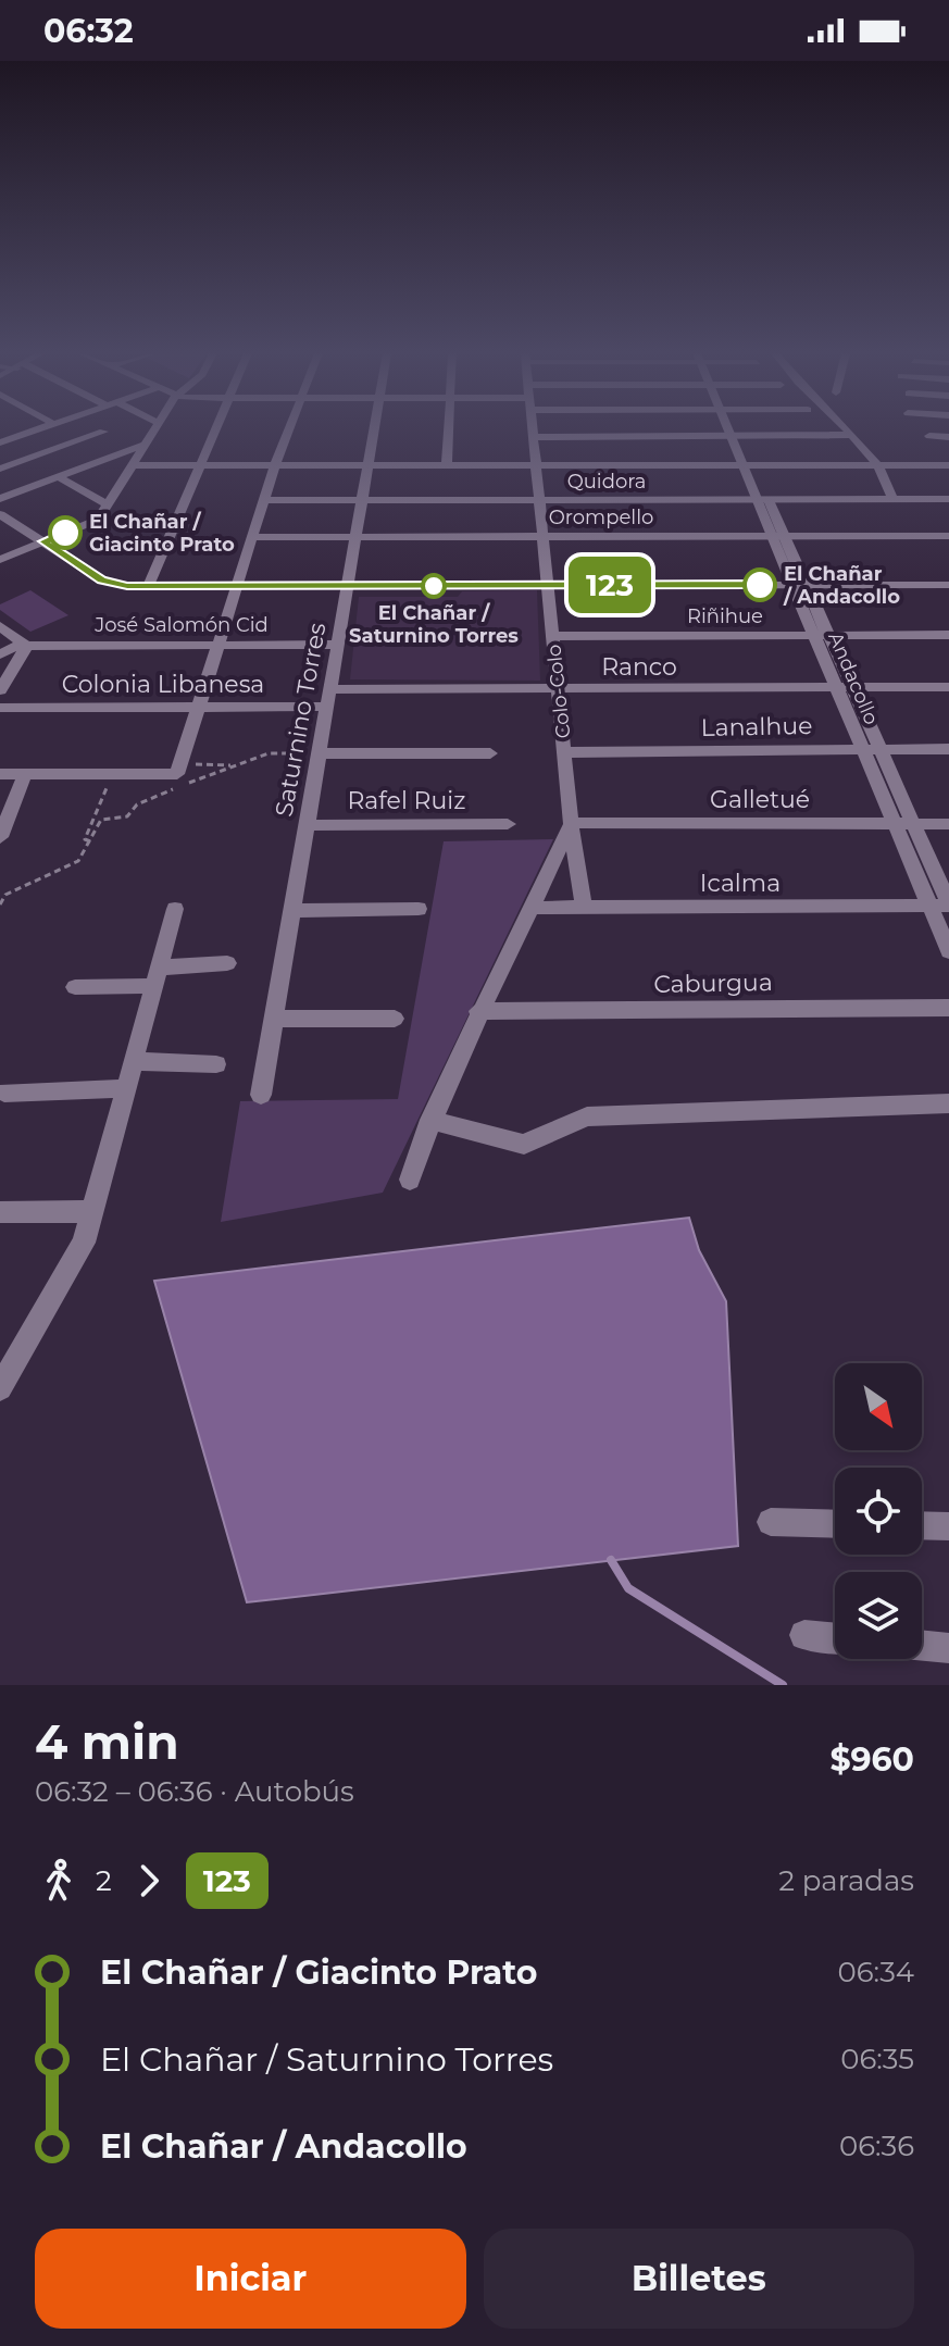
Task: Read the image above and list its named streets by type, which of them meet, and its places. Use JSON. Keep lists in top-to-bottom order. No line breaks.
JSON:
{"streets":{"street":["Quidora","Orompello","Riñihue","José Salomón Cid","Ranco","Andacollo","Colonia Libanesa","Colo-Colo","Saturnino Torres","Lanalhue","Galletué","Rafel Ruiz","Icalma","Caburgua"]},"crossings":[["Quidora","Andacollo"],["Quidora","Colo-Colo"],["Quidora","Saturnino Torres"],["Orompello","Andacollo"],["Orompello","Colo-Colo"],["Orompello","Saturnino Torres"],["Riñihue","Andacollo"],["Riñihue","Colo-Colo"],["José Salomón Cid","Saturnino Torres"],["Ranco","Andacollo"],["Ranco","Colo-Colo"],["Ranco","Saturnino Torres"],["Andacollo","Lanalhue"],["Andacollo","Galletué"],["Andacollo","Icalma"],["Colonia Libanesa","Saturnino Torres"],["Colo-Colo","Lanalhue"],["Colo-Colo","Galletué"],["Colo-Colo","Icalma"],["Colo-Colo","Caburgua"],["Saturnino Torres","Rafel Ruiz"]],"places":["El Chañar / Giacinto Prato","El Chañar / Andacollo","El Chañar / Saturnino Torres"],"lines":["bus line 123"],"north":"bottom right","page":{"status":"06:32","on_map":"123","heading":["4 min","06:32 – 06:36 · Autobús","$960"],"legs":["2","123","2 paradas"],"list":[{"name":"El Chañar / Giacinto Prato","value":"06:34"},{"name":"El Chañar / Saturnino Torres","value":"06:35"},{"name":"El Chañar / Andacollo","value":"06:36"}],"buttons":["Iniciar","Billetes"]}}
